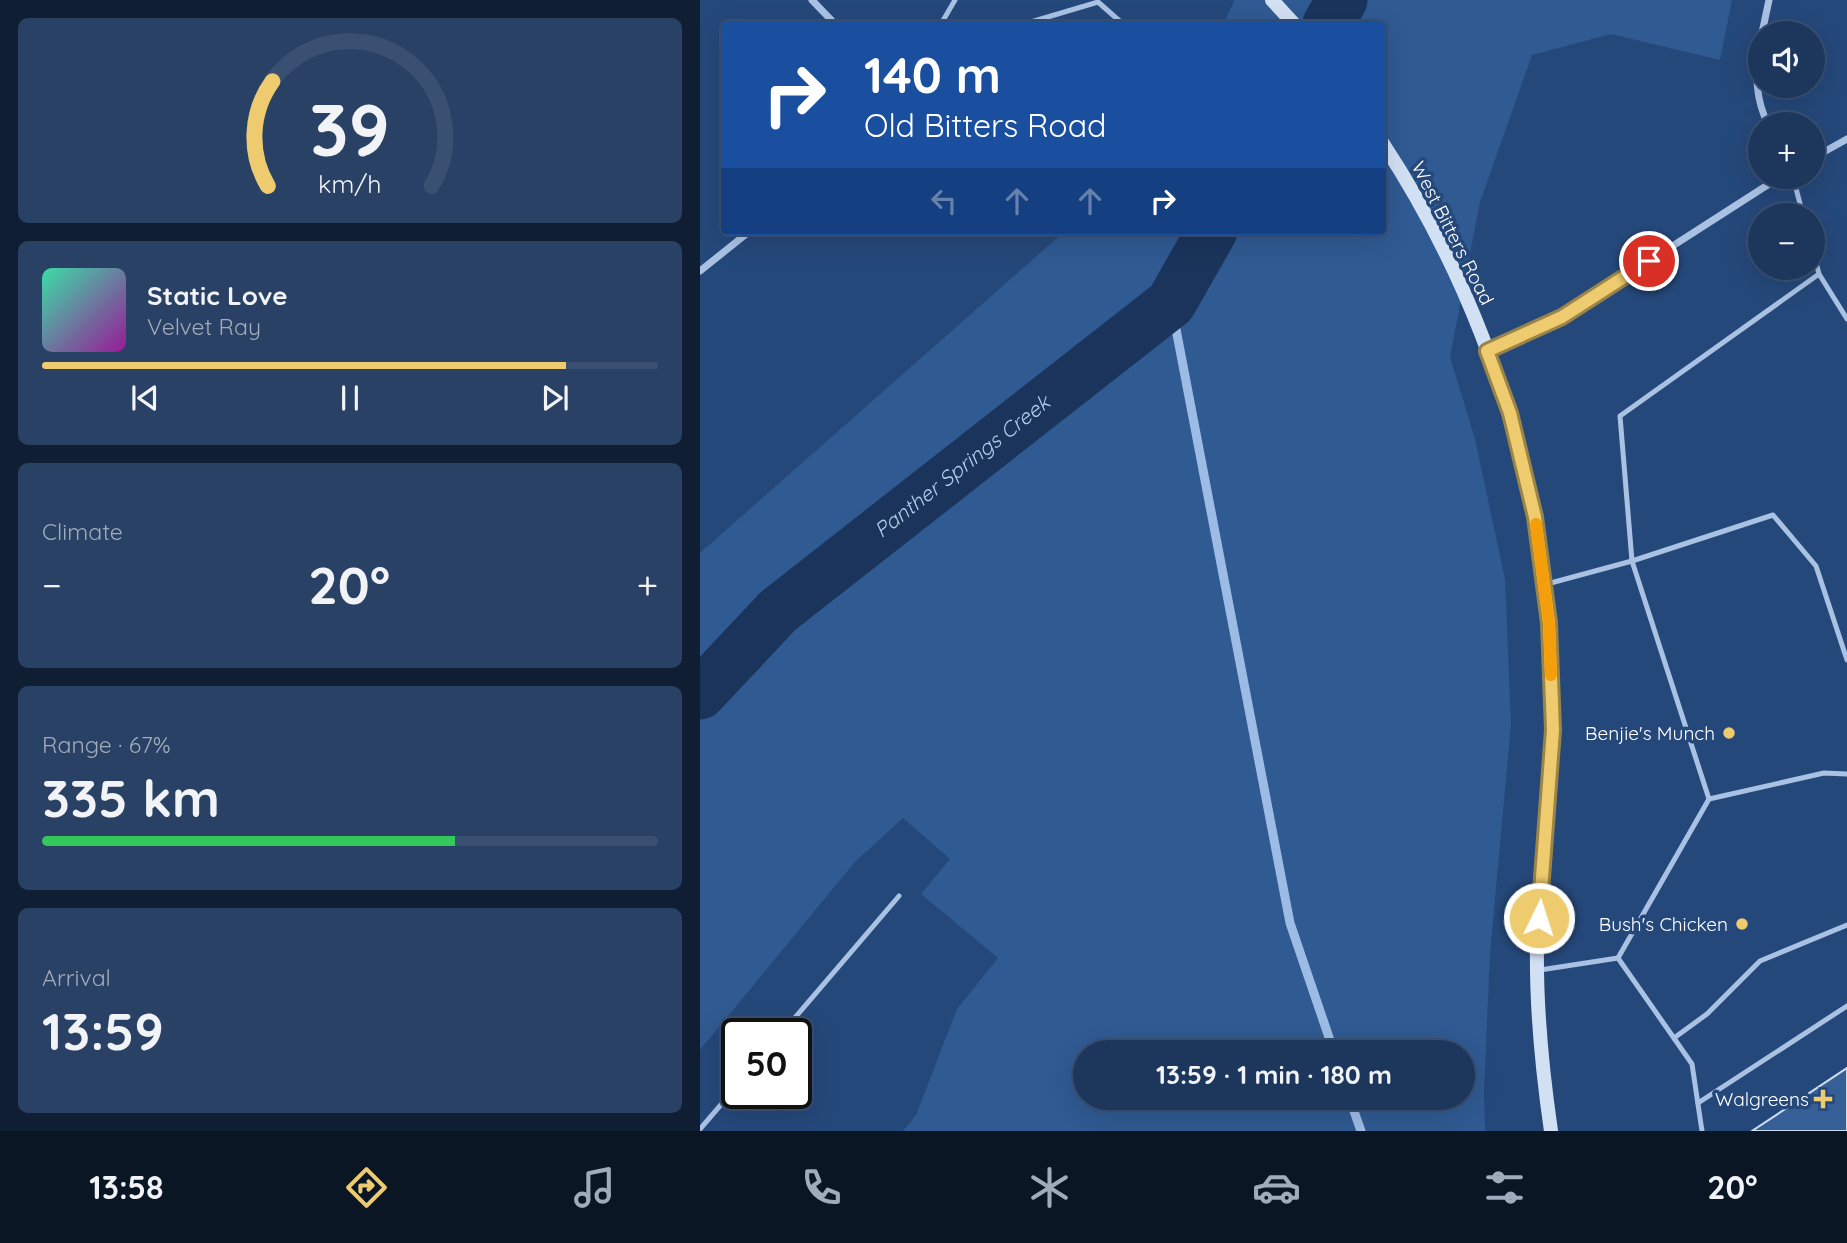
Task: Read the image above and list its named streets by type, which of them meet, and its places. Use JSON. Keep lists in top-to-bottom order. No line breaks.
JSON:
{"streets":{"main road":["West Bitters Road"]},"water":["Panther Springs Creek"],"places":{"other":["Benjie's Munch","Bush's Chicken"],"health":["Walgreens"]},"page":{"map_buttons":["+","−"],"turn":["140 m","Old Bitters Road"],"song":["Static Love","Velvet Ray"],"tile":["Climate",["Range · 67%","335 km"],["Arrival","13:59"]],"heat":["−","20°","+"],"limit":"50","trip":"13:59 · 1 min · 180 m","tabs":["13:58","20°"],"gauge":["39","km/h"]}}
